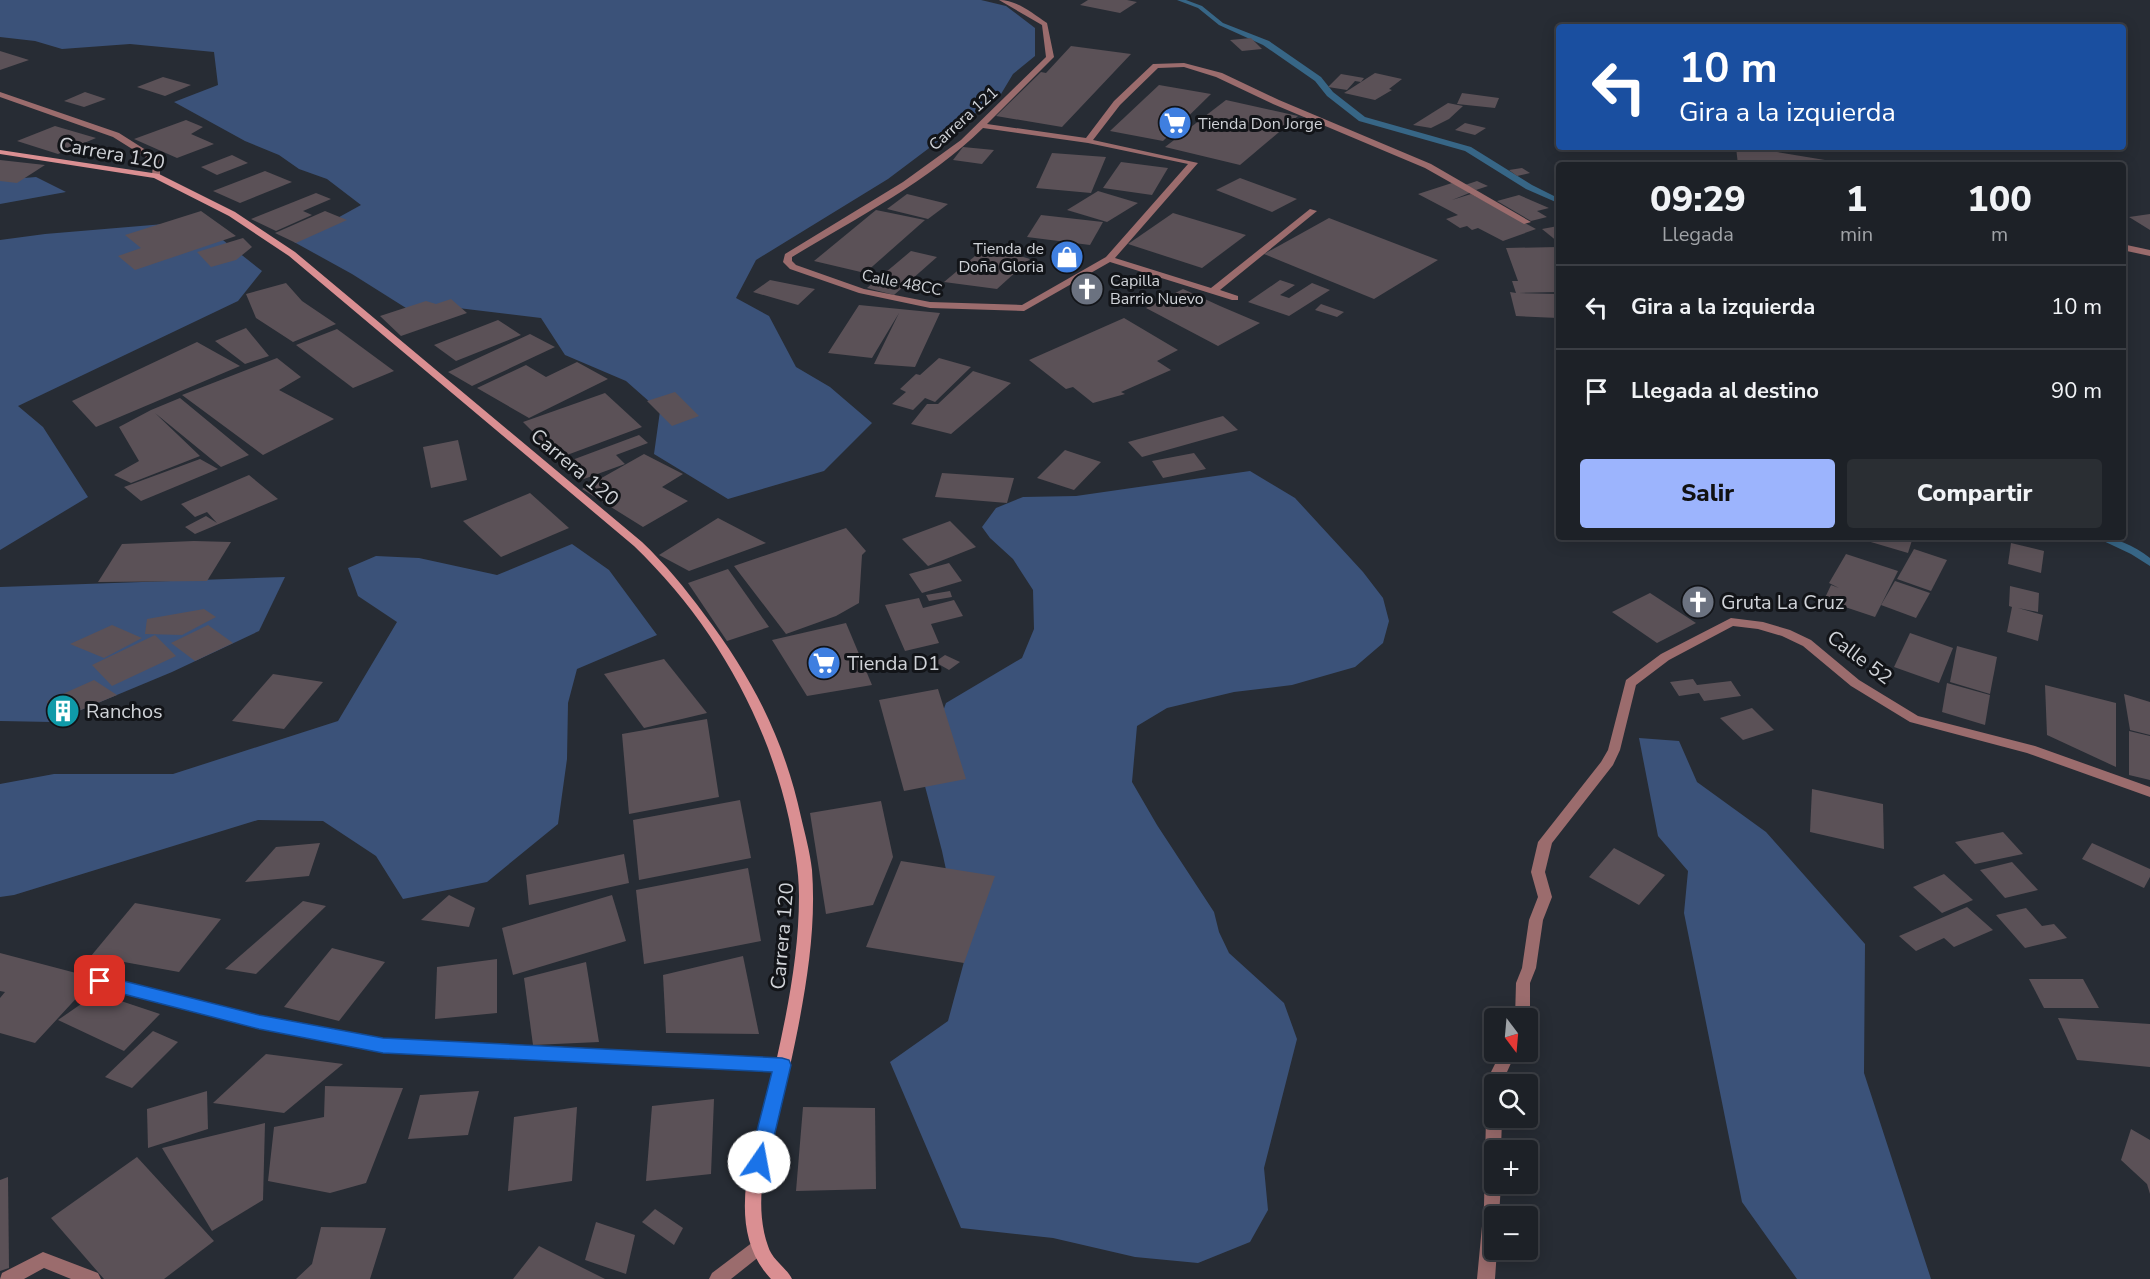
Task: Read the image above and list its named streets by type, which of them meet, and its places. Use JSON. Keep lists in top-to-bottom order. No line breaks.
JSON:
{"streets":{"street":["Carrera 121","Carrera 120","Calle 48CC","Calle 52"]},"crossings":[["Carrera 121","Calle 48CC"]],"places":{"supermarket":["Tienda Don Jorge","Tienda D1"],"shop":["Tienda de Doña Gloria"],"church":["Capilla Barrio Nuevo","Gruta La Cruz"],"building":["Ranchos"]},"north":"bottom","page":{"turn":["10 m","Gira a la izquierda"],"eta":["09:29","Llegada","1","min","100","m"],"list":[{"name":"Gira a la izquierda","value":"10 m"},{"name":"Llegada al destino","value":"90 m"}],"buttons":["Salir","Compartir"],"map_buttons":["+","−"]}}
